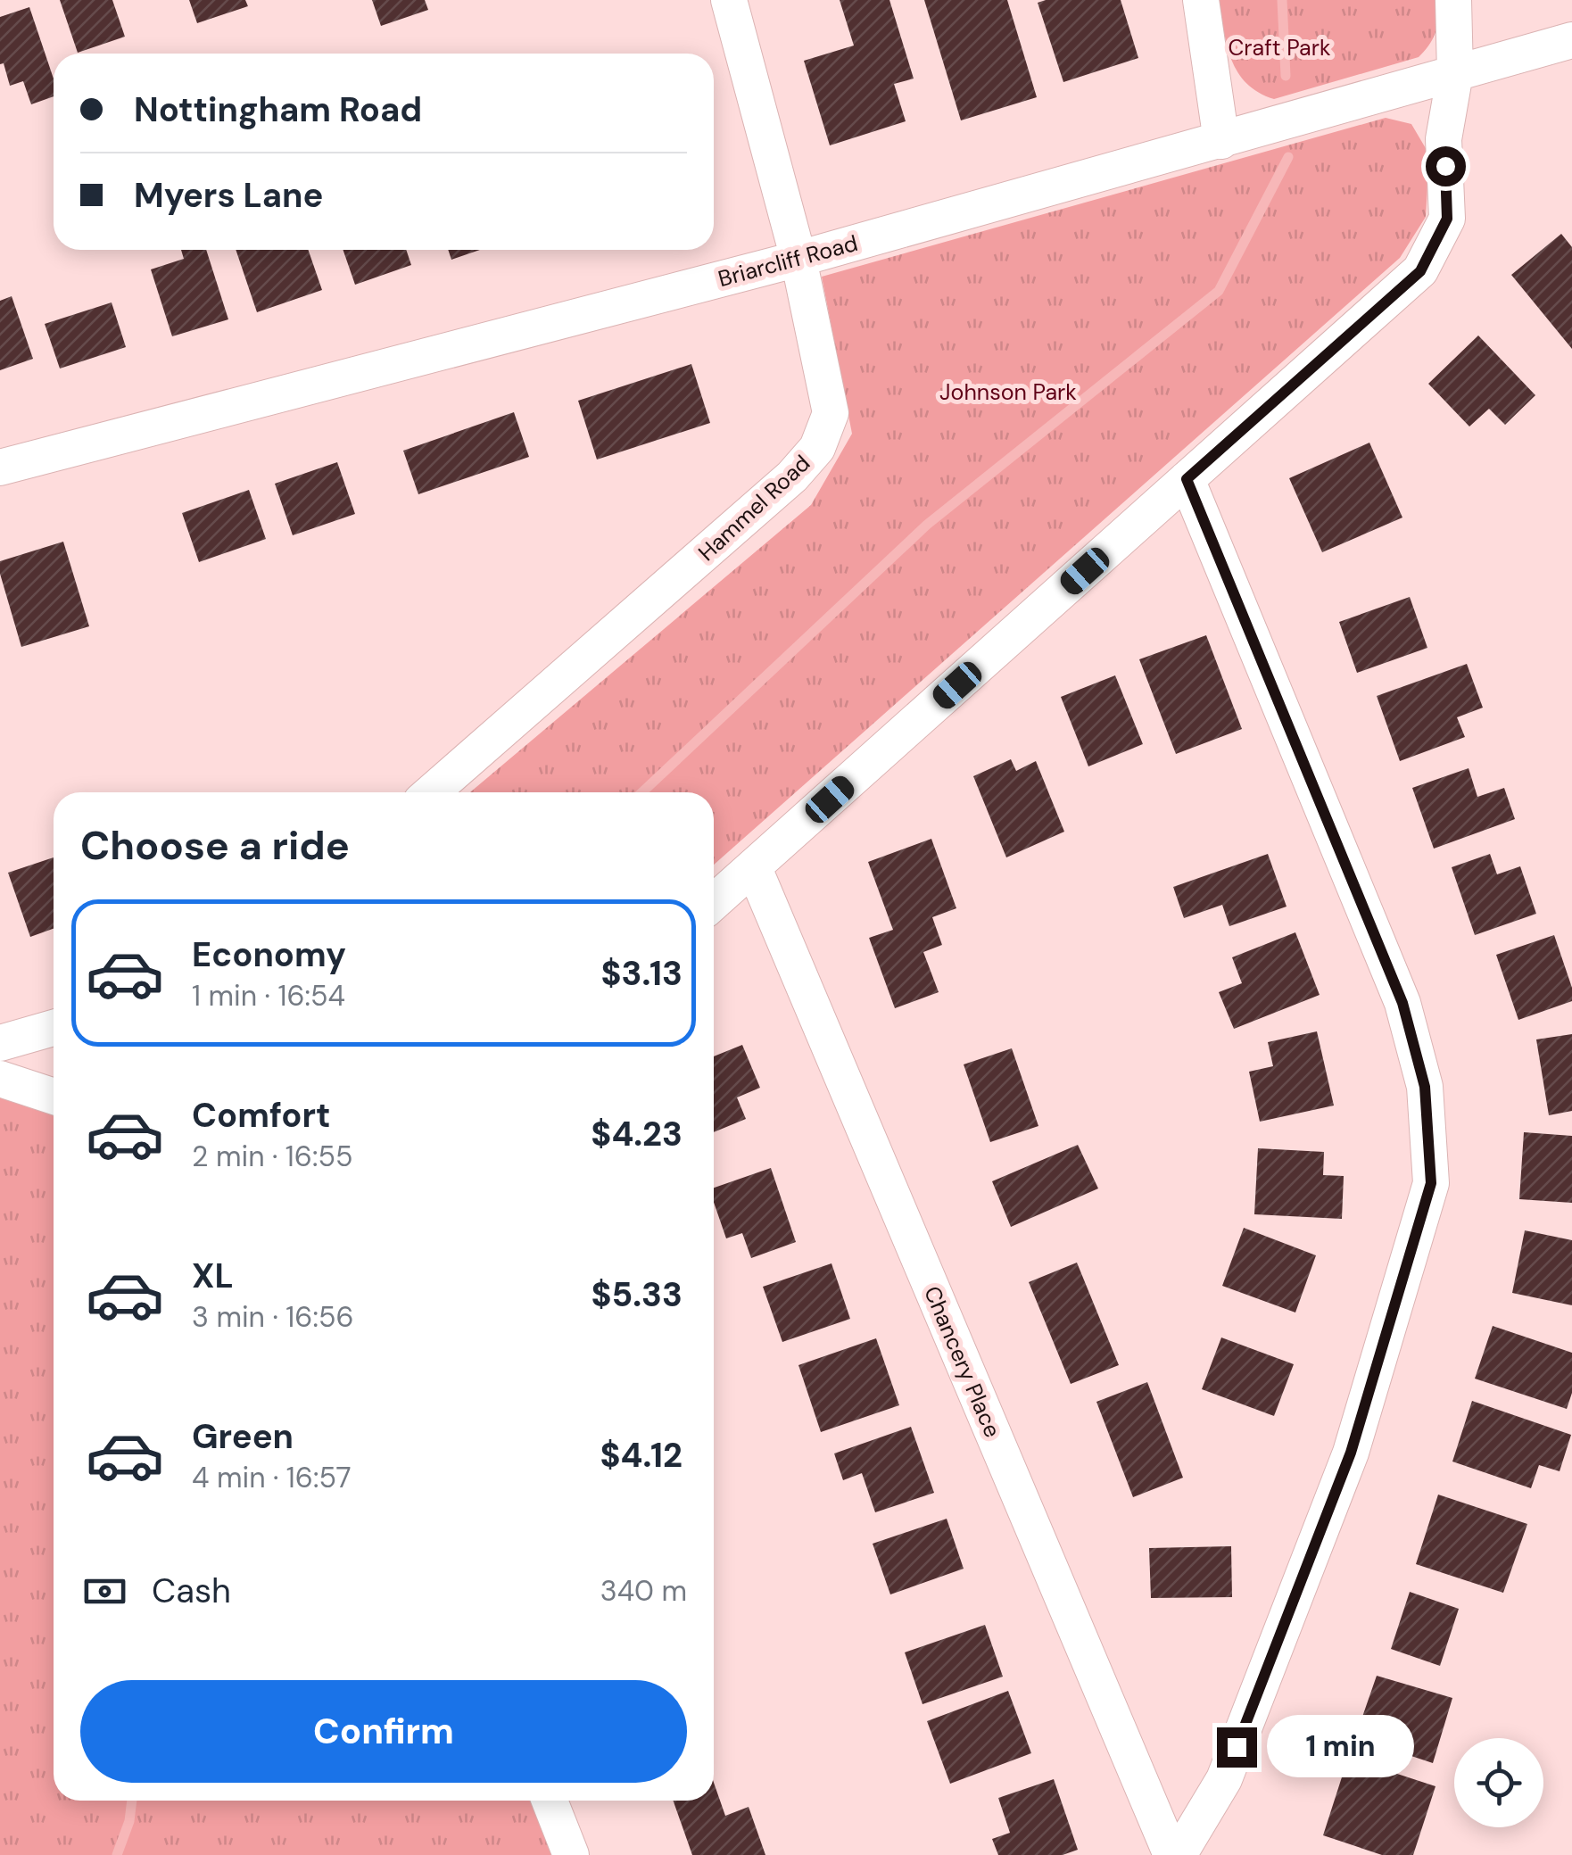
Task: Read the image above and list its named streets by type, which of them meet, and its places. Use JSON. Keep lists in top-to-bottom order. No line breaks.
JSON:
{"streets":{"street":["Briarcliff Road","Hammel Road","Chancery Place"]},"crossings":[["Briarcliff Road","Hammel Road"]],"parks":["Craft Park","Johnson Park"],"page":{"banner":["Nottingham Road","Myers Lane"],"heading":"Choose a ride","list":[{"name":"Economy","note":"1 min · 16:54","value":"$3.13"},{"name":"Comfort","note":"2 min · 16:55","value":"$4.23"},{"name":"XL","note":"3 min · 16:56","value":"$5.33"},{"name":"Green","note":"4 min · 16:57","value":"$4.12"}],"pay":["Cash","340 m"],"buttons":"Confirm","bubble":"1 min"}}
